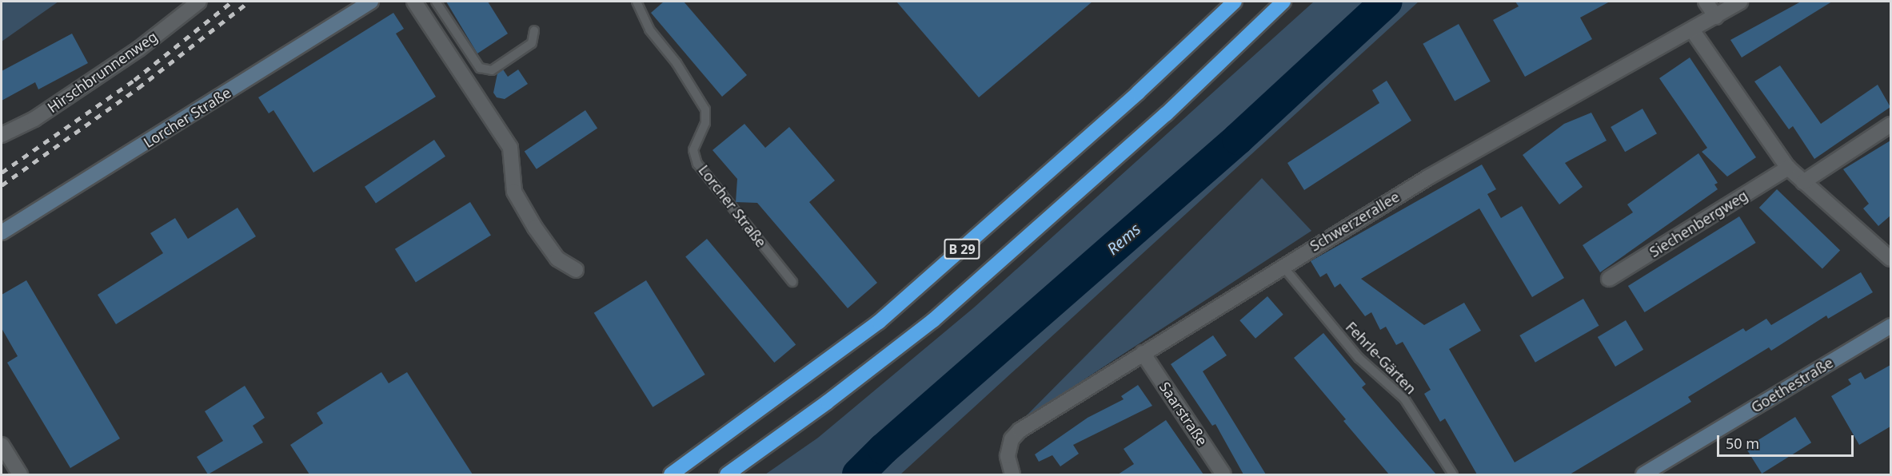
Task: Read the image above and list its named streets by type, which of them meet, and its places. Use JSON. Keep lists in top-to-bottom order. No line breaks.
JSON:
{"streets":{"highway":["B 29"],"street":["Hirschbrunnenweg","Lorcher Straße","Schwerzerallee","Siechenbergweg","Goethestraße","Saarstraße"],"lane":["Fehrle-Gärten"]},"crossings":[["Schwerzerallee","Fehrle-Gärten"],["Schwerzerallee","Saarstraße"]],"water":["Rems"],"scale_bar":"50 m"}
